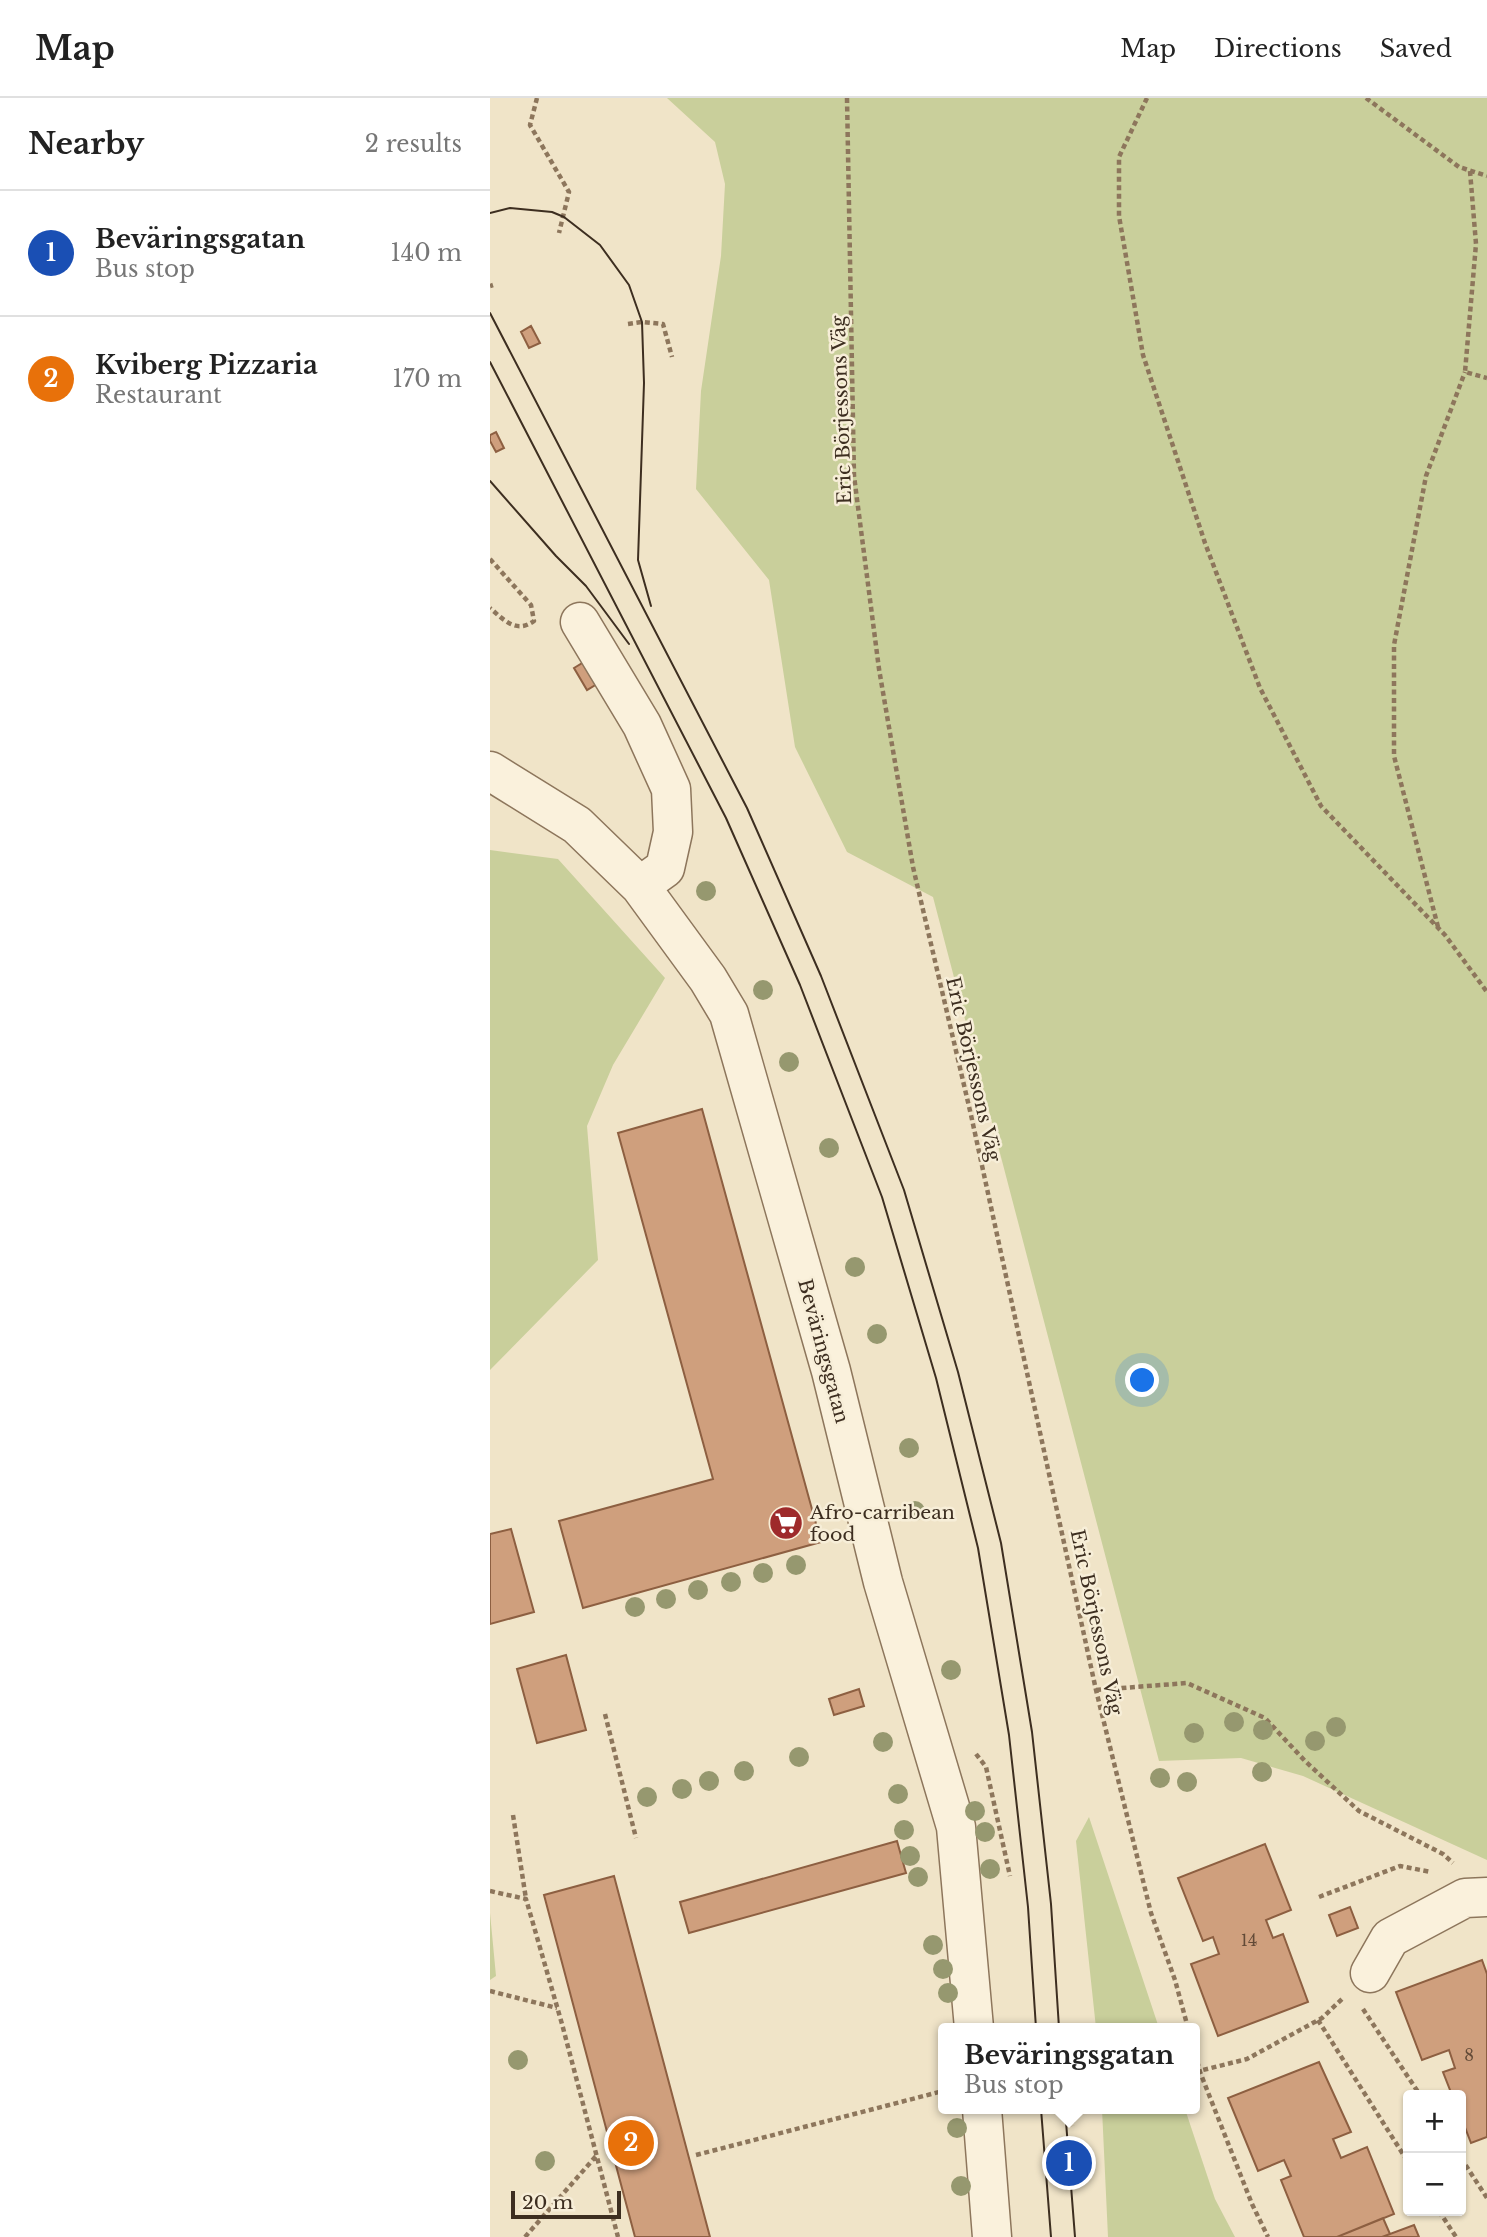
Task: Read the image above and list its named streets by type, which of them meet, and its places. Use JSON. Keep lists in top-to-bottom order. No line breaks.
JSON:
{"streets":{"street":["Beväringsgatan"],"path":["Eric Börjessons Väg"]},"places":{"supermarket":["Afro-carribean food"]},"house_numbers":["14","8"],"scale_bar":"20 m","page":{"header":"Map","nav":["Map","Directions","Saved"],"heading":["Nearby","2 results"],"list":[{"mark":"1","name":"Beväringsgatan","note":"Bus stop","value":"140 m"},{"mark":"2","name":"Kviberg Pizzaria","note":"Restaurant","value":"170 m"}],"popup":["Beväringsgatan","Bus stop"],"map_buttons":["+","−"],"pins":["2","1"],"scale":"20 m"}}
